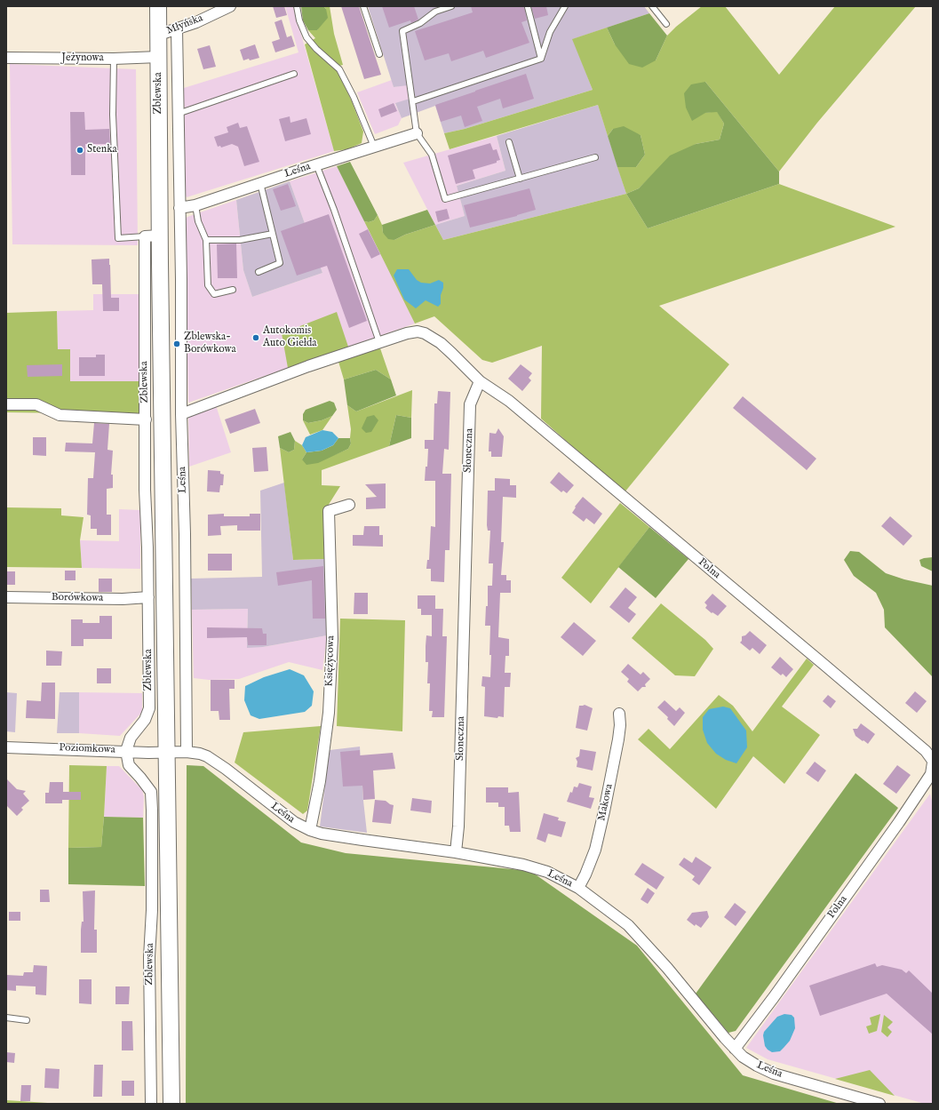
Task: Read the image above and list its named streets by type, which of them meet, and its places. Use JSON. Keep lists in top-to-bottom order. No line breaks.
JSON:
{"streets":{"main road":["Zblewska"],"street":["Młyńska","Jeżynowa","Leśna","Słoneczna","Polna","Borówkowa","Księżycowa","Poziomkowa","Makowa"]},"crossings":[["Młyńska","Zblewska"],["Młyńska","Leśna"],["Jeżynowa","Zblewska"],["Zblewska","Leśna"],["Zblewska","Borówkowa"],["Zblewska","Poziomkowa"],["Leśna","Słoneczna"],["Leśna","Polna"],["Leśna","Księżycowa"],["Leśna","Poziomkowa"],["Leśna","Makowa"],["Słoneczna","Polna"]],"places":["Stenka","Autokomis Auto Giełda","Zblewska- Borówkowa"]}
